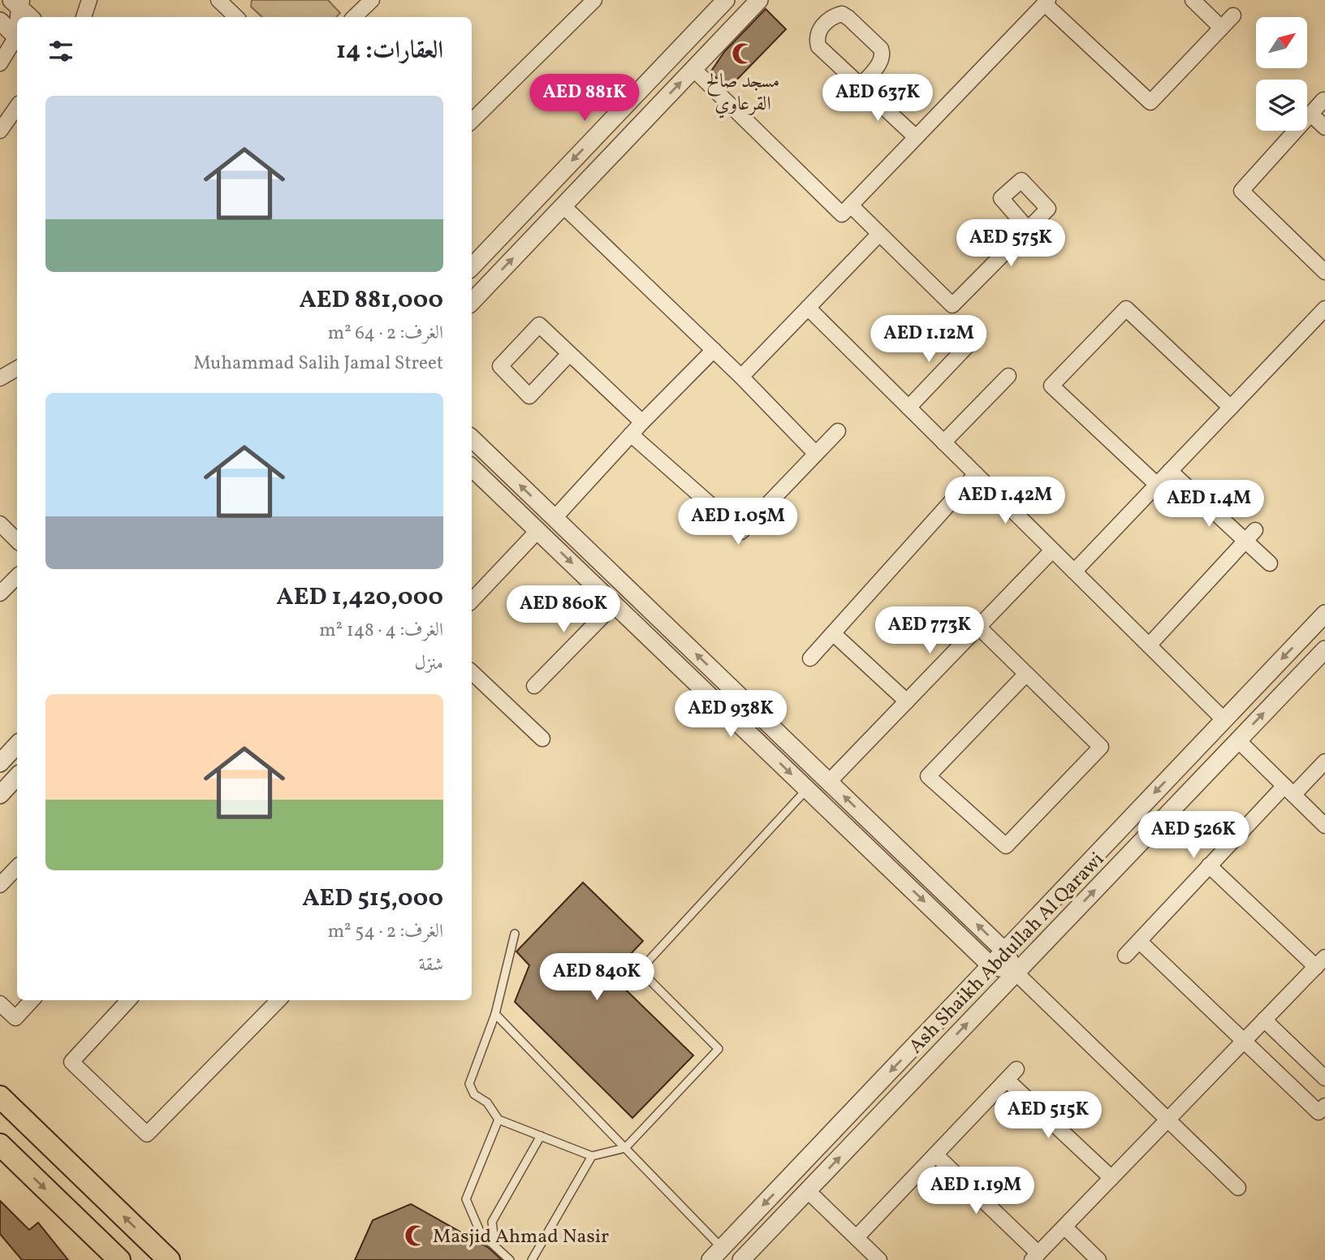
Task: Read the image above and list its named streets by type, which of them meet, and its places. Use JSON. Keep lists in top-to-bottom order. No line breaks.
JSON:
{"streets":{"street":["Ash Shaikh Abdullah Al Qarawi"]},"places":{"mosque":["مسجد صالح القرعاوي","Masjid Ahmad Nasir"]},"north":"top right","page":{"heading":"العقارات: 14","price":["AED 881K","AED 637K","AED 575K","AED 1.12M","AED 1.42M","AED 1.4M","AED 1.05M","AED 860K","AED 773K","AED 938K","AED 526K","AED 840K","AED 515K","AED 1.19M"],"list":[{"name":"AED 881,000","note":"الغرف: 2 · 64 m² · Muhammad Salih Jamal Street"},{"name":"AED 1,420,000","note":"الغرف: 4 · 148 m² · منزل"},{"name":"AED 515,000","note":"الغرف: 2 · 54 m² · شقة"}]}}
